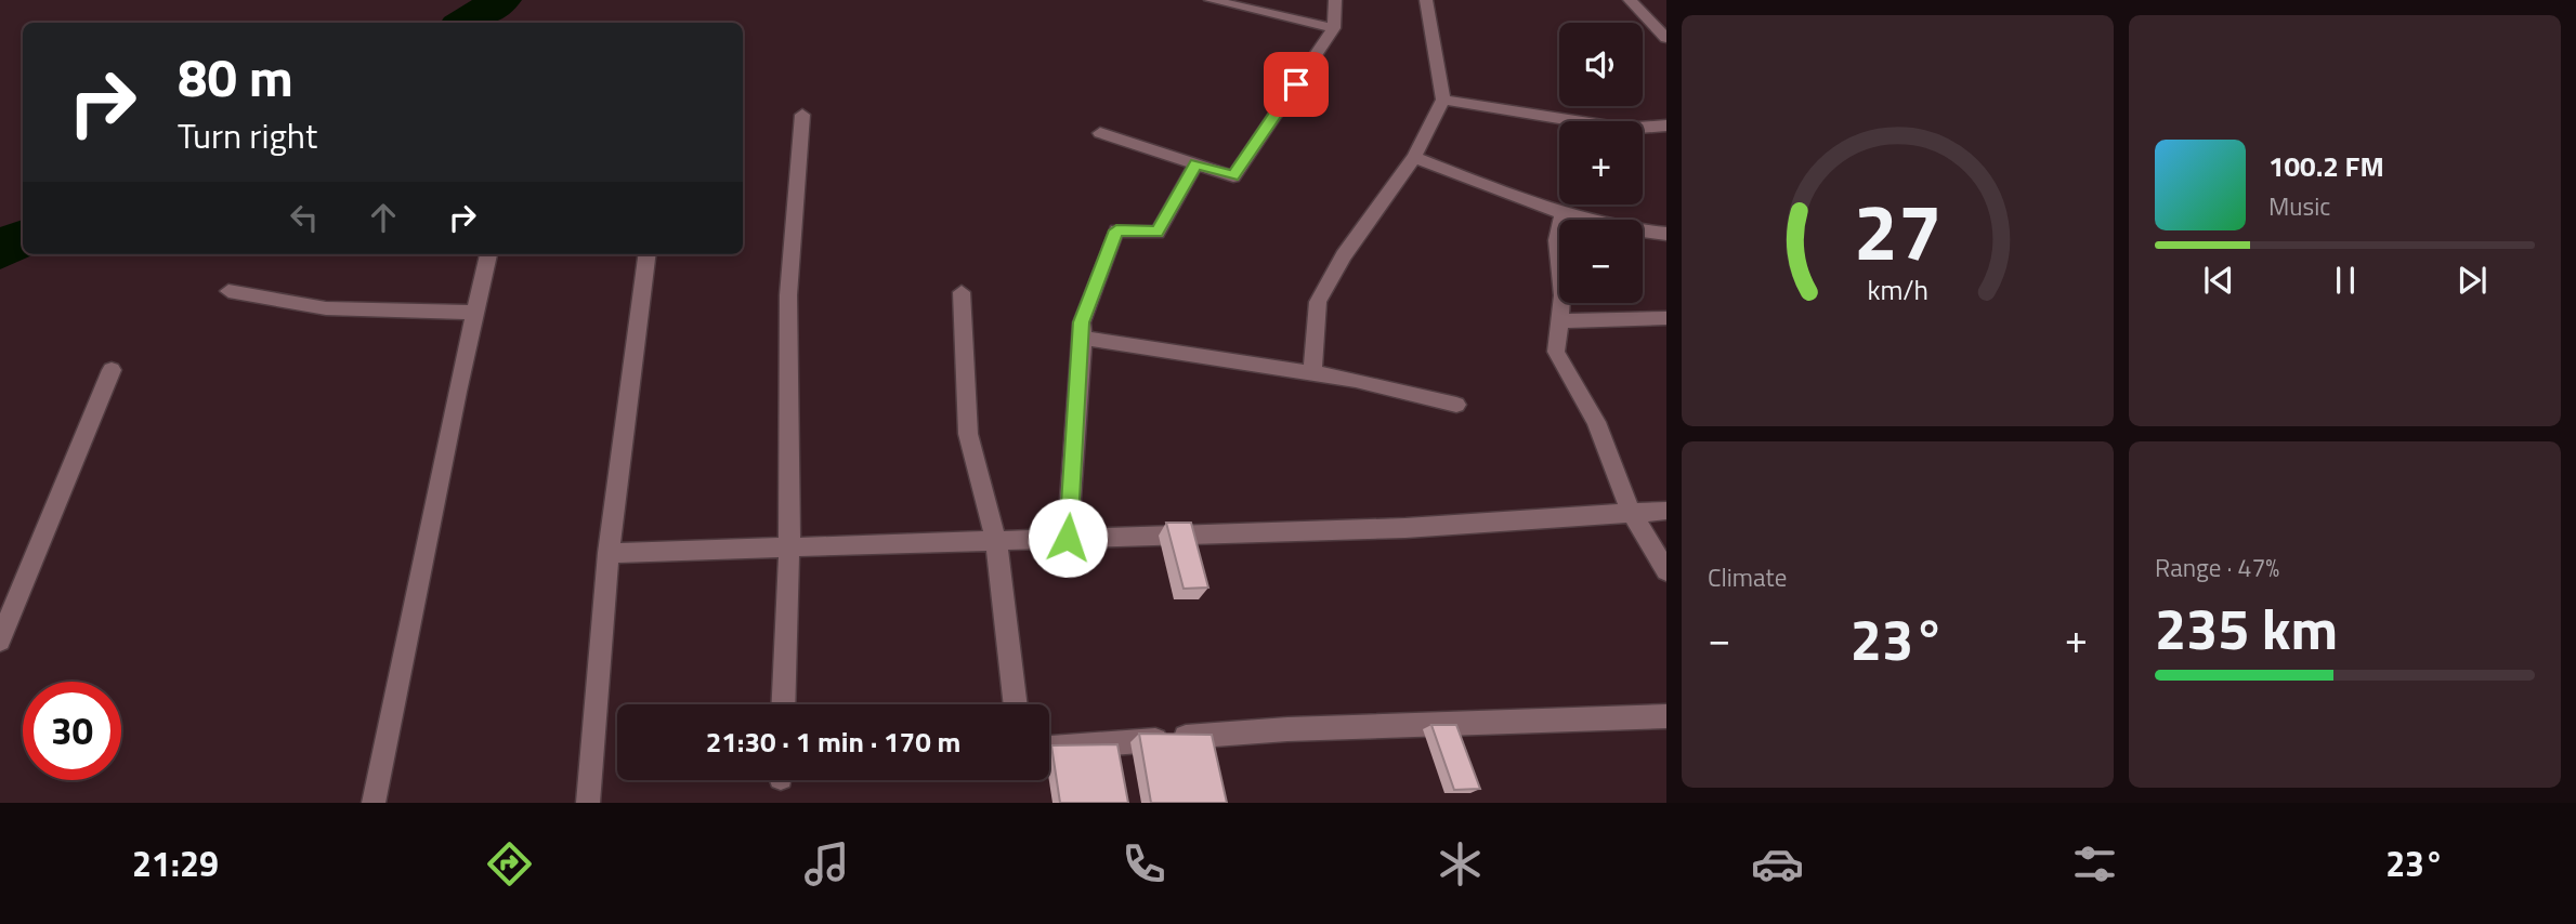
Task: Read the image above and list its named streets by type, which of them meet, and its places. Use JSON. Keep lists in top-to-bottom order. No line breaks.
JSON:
{"page":{"map_buttons":["+","−"],"turn":["80 m","Turn right"],"song":["100.2 FM","Music"],"tile":["Climate",["Range · 47%","235 km"]],"heat":["−","23°","+"],"limit":"30","trip":"21:30 · 1 min · 170 m","tabs":["21:29","23°"],"gauge":["27","km/h"]}}
